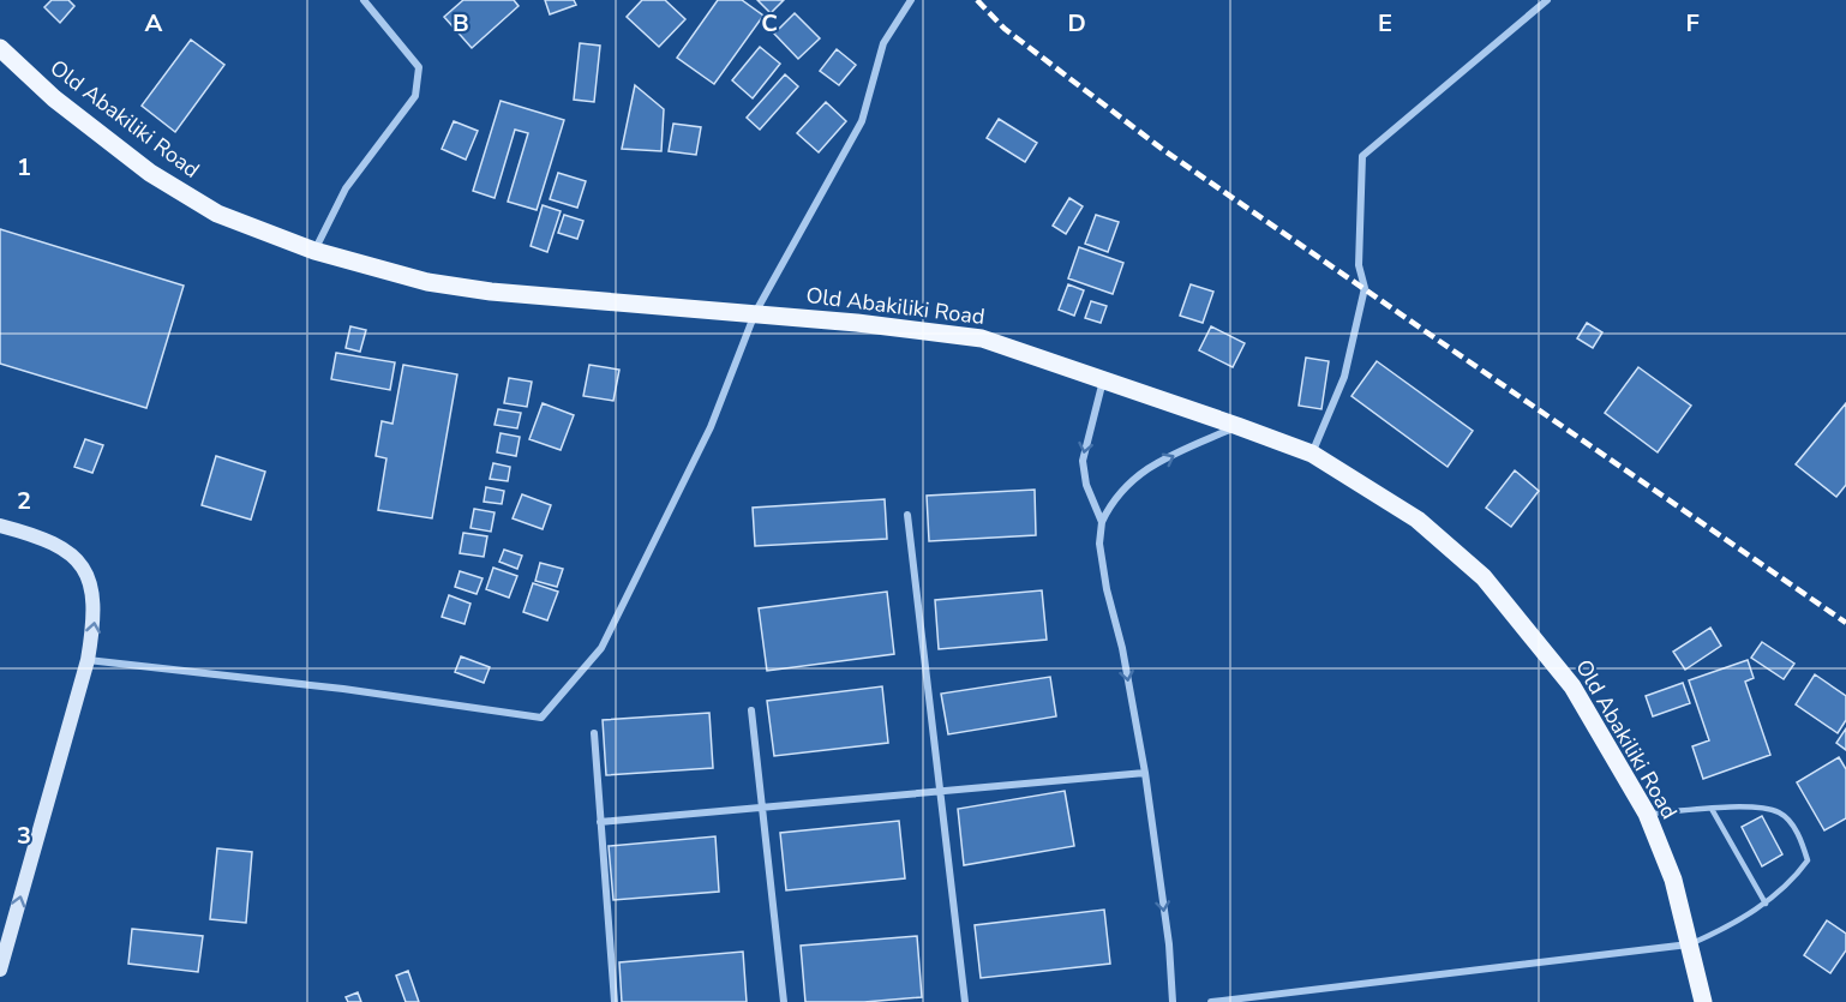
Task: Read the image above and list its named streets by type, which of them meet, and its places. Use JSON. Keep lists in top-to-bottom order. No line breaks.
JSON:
{"streets":{"main road":["Old Abakiliki Road"]},"grid":{"columns":["A","B","C","D","E","F"],"rows":["1","2","3"]}}
